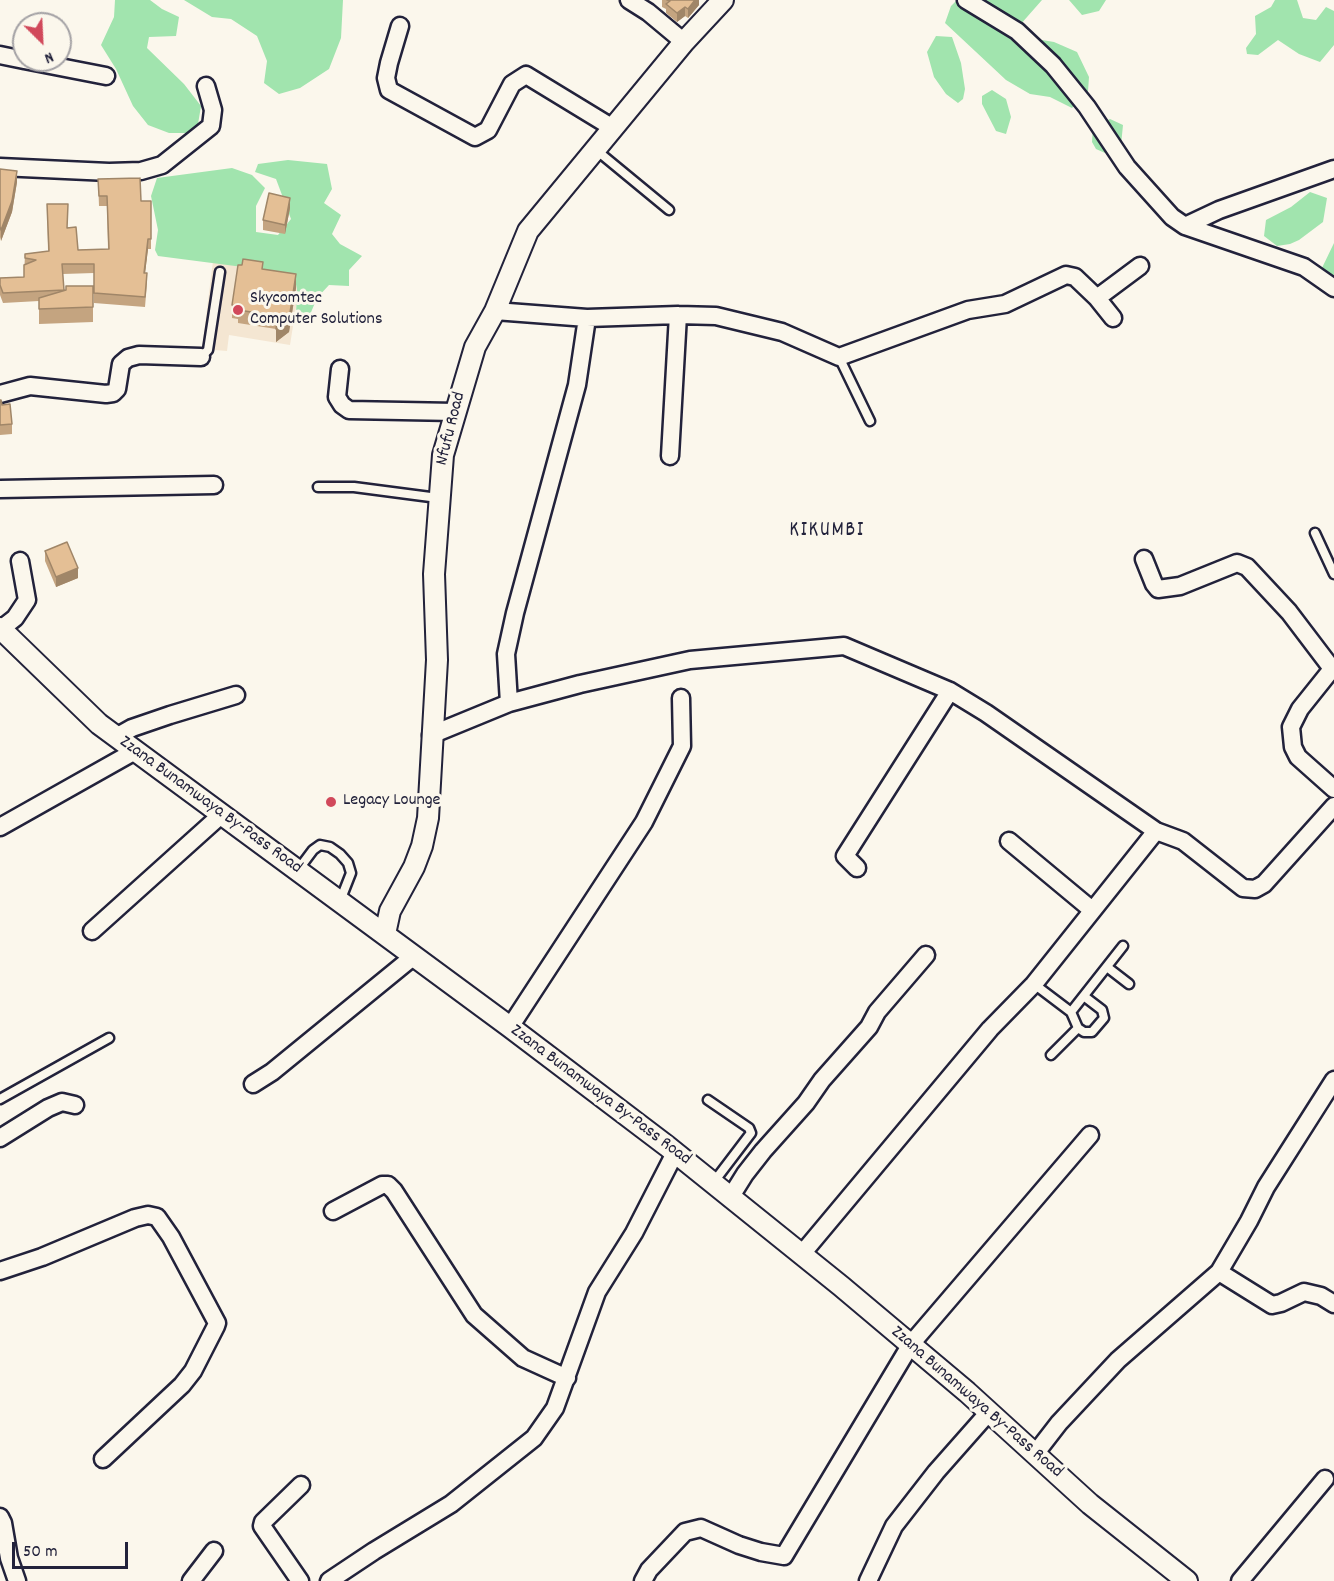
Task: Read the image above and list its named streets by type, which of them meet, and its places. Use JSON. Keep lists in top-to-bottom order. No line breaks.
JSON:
{"streets":{"street":["Nfufu Road","Zzana Bunamwaya By-Pass Road"]},"crossings":[["Nfufu Road","Zzana Bunamwaya By-Pass Road"]],"districts":["KIKUMBI"],"places":["Skycomtec Computer Solutions","Legacy Lounge"],"scale_bar":"50 m","north":"bottom right"}
